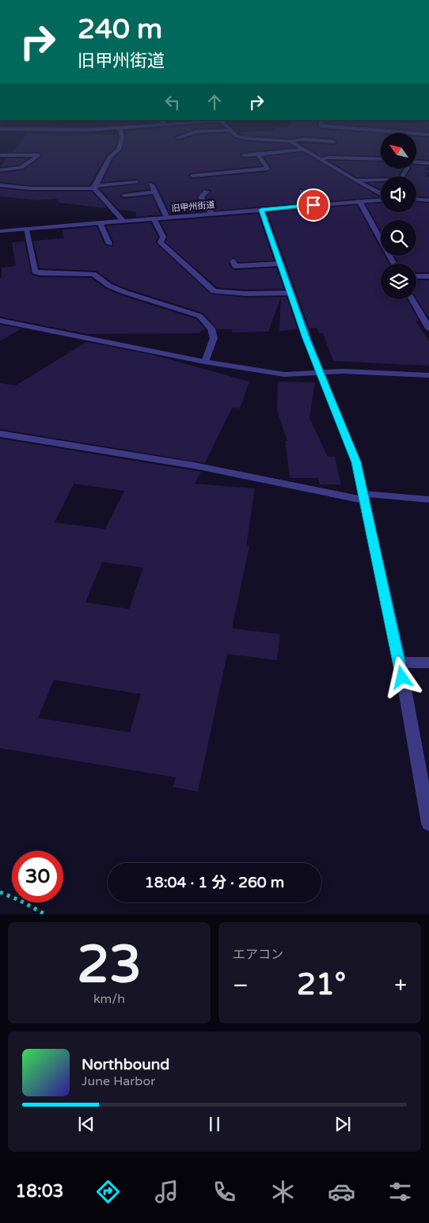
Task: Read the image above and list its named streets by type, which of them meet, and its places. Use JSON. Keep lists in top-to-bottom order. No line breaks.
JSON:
{"streets":{"street":["旧甲州街道"]},"north":"top left","page":{"turn":["240 m","旧甲州街道"],"limit":"30","trip":"18:04 · 1 分 · 260 m","tile":[["23","km/h"],"エアコン"],"heat":["−","21°","+"],"song":["Northbound","June Harbor"],"tabs":"18:03"}}
